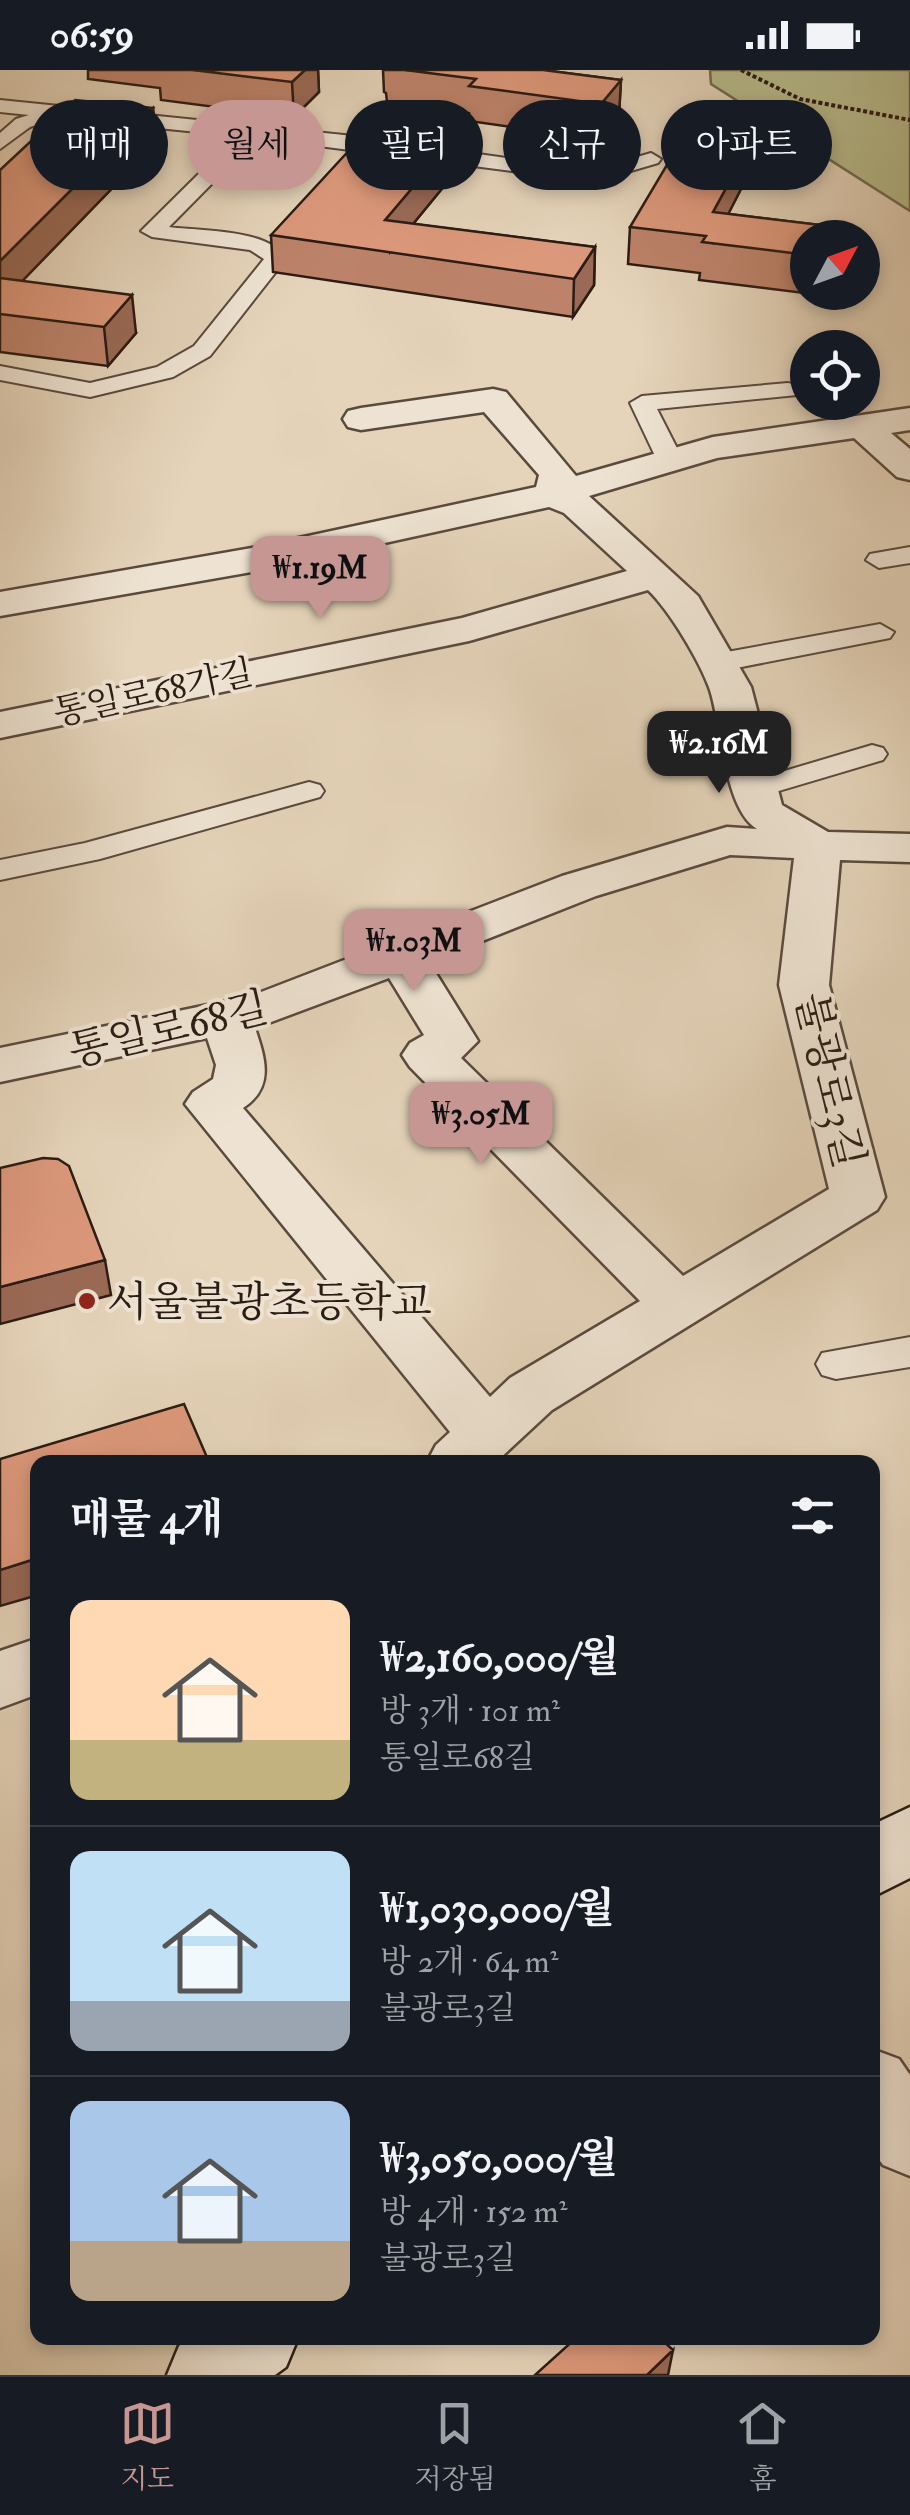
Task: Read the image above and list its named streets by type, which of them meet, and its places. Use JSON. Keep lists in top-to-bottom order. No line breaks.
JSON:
{"streets":{"street":["통일로68가길","통일로68길","불광로3길"]},"crossings":[["통일로68길","불광로3길"]],"places":["서울불광초등학교"],"north":"top right","page":{"status":"06:59","chip":["매매","월세","필터","신규","아파트"],"price":["₩1.19M","₩2.16M","₩1.03M","₩3.05M"],"heading":"매물 4개","list":[{"name":"₩2,160,000/월","note":"방 3개 · 101 m² · 통일로68길"},{"name":"₩1,030,000/월","note":"방 2개 · 64 m² · 불광로3길"},{"name":"₩3,050,000/월","note":"방 4개 · 152 m² · 불광로3길"}],"tabs":["지도","저장됨","홈"]}}
